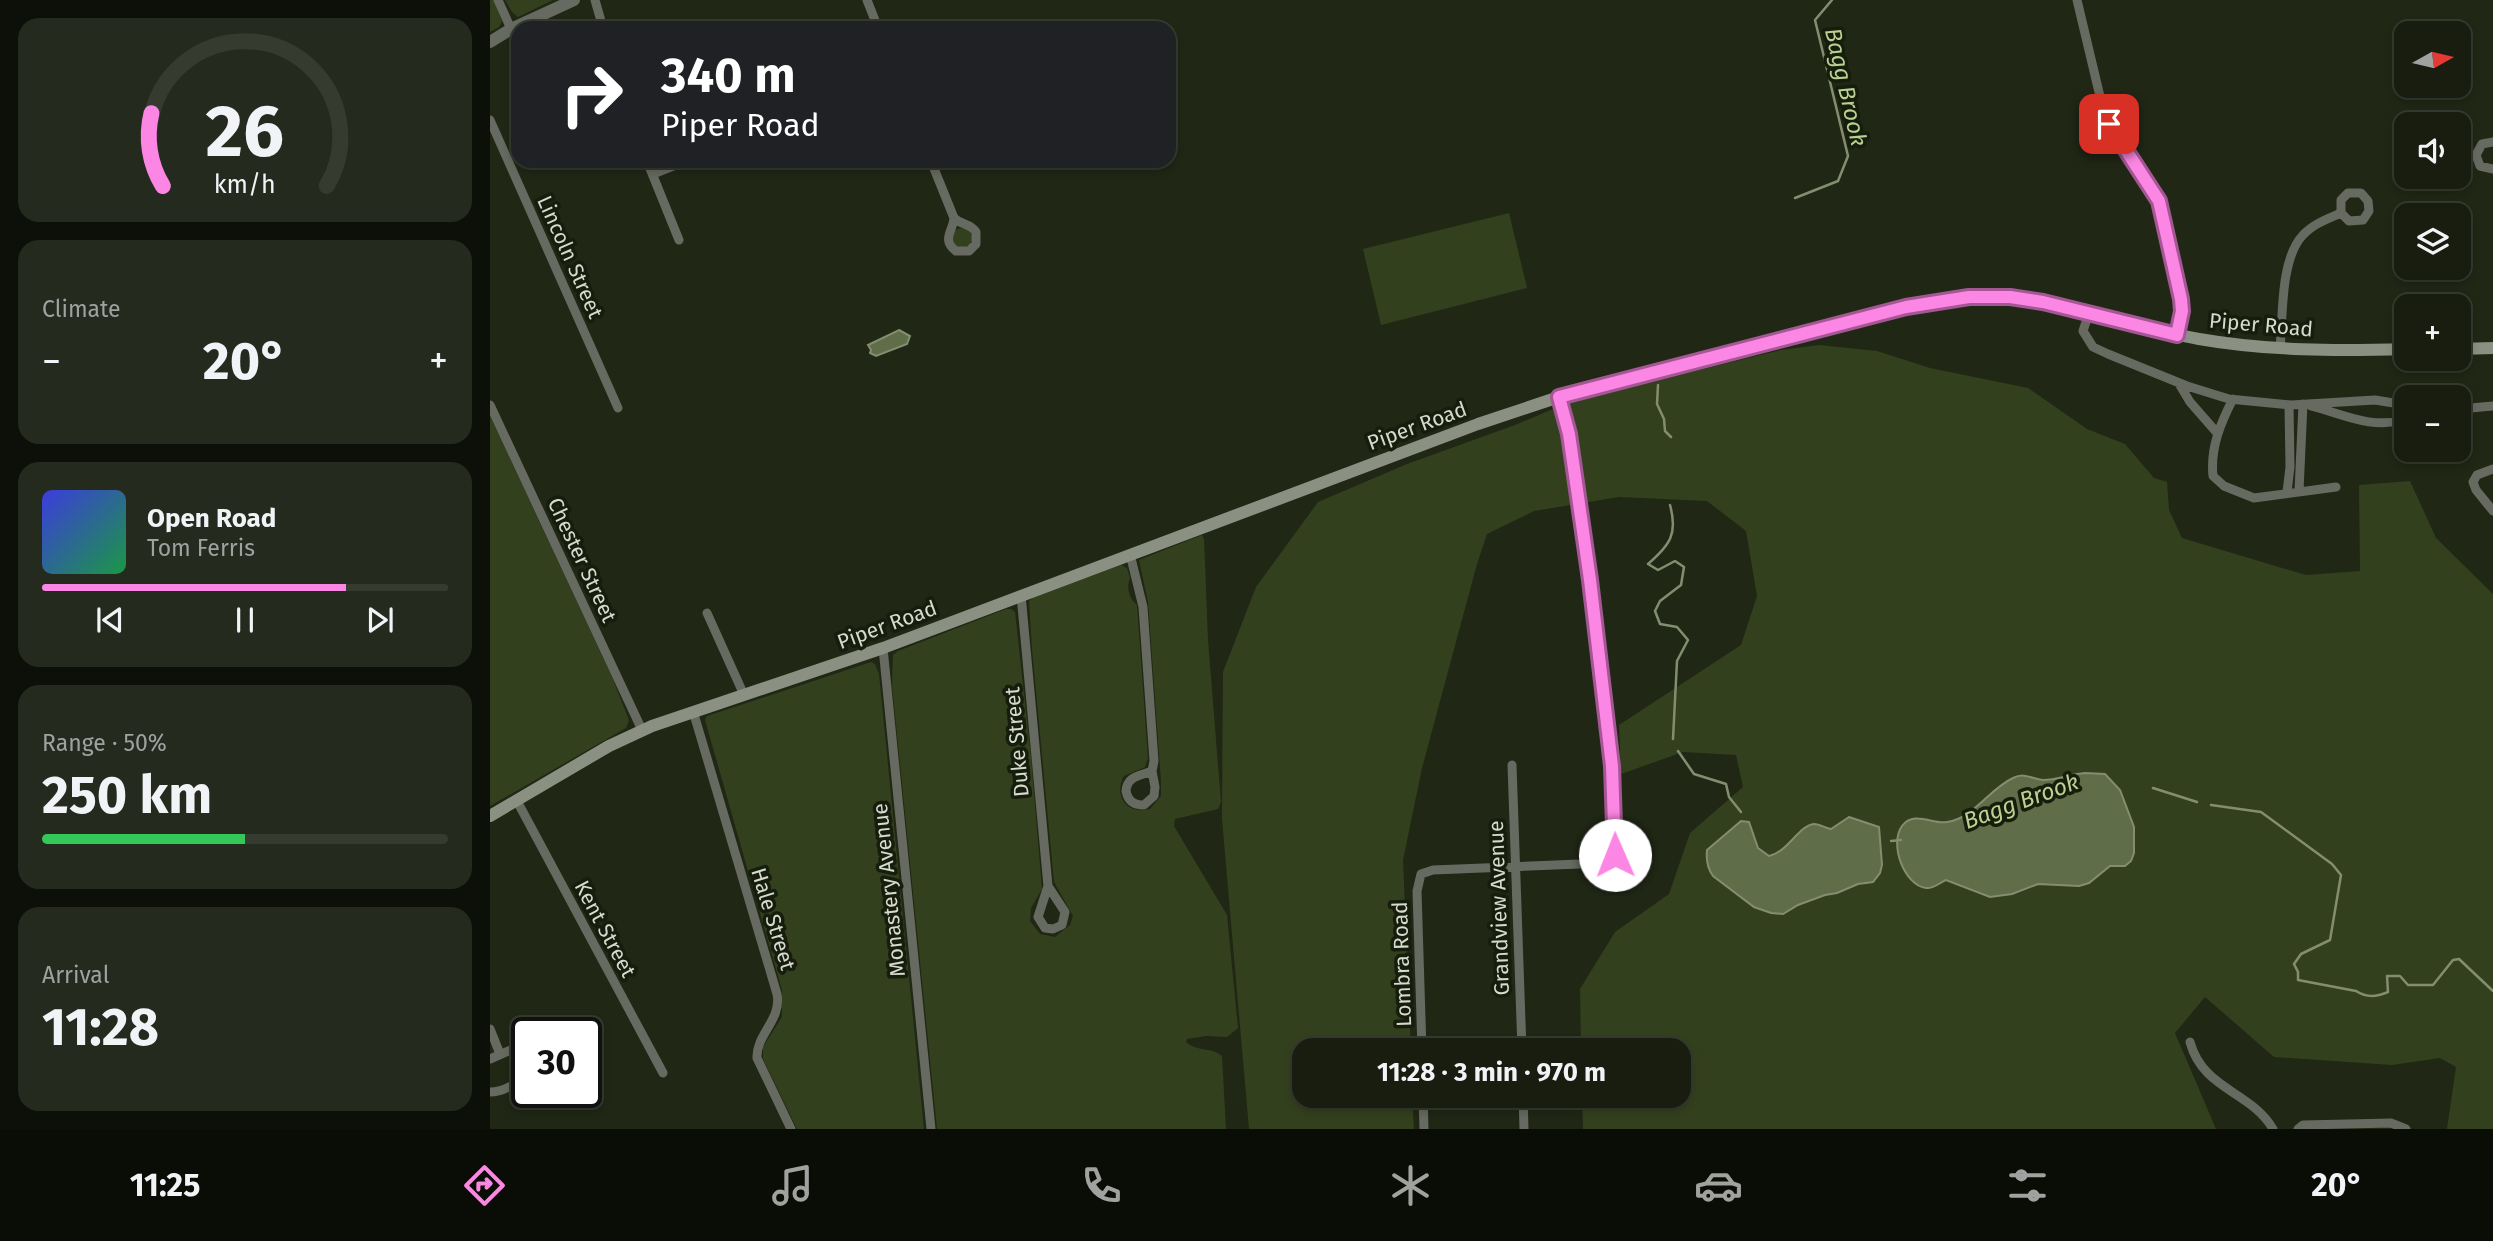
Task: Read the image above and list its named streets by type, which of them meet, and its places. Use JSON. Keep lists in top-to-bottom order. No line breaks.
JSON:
{"streets":{"main road":["Piper Road"],"street":["Lincoln Street","Chester Street","Duke Street","Monastery Avenue","Grandview Avenue","Hale Street","Kent Street","Lombra Road"]},"crossings":[["Piper Road","Chester Street"],["Piper Road","Duke Street"],["Piper Road","Monastery Avenue"],["Piper Road","Hale Street"],["Piper Road","Kent Street"],["Grandview Avenue","Lombra Road"]],"water":["Bagg Brook"],"north":"right","page":{"map_buttons":["+","−"],"turn":["340 m","Piper Road"],"tile":["Climate",["Range · 50%","250 km"],["Arrival","11:28"]],"heat":["−","20°","+"],"song":["Open Road","Tom Ferris"],"limit":"30","trip":"11:28 · 3 min · 970 m","tabs":["11:25","20°"],"gauge":["26","km/h"]}}
